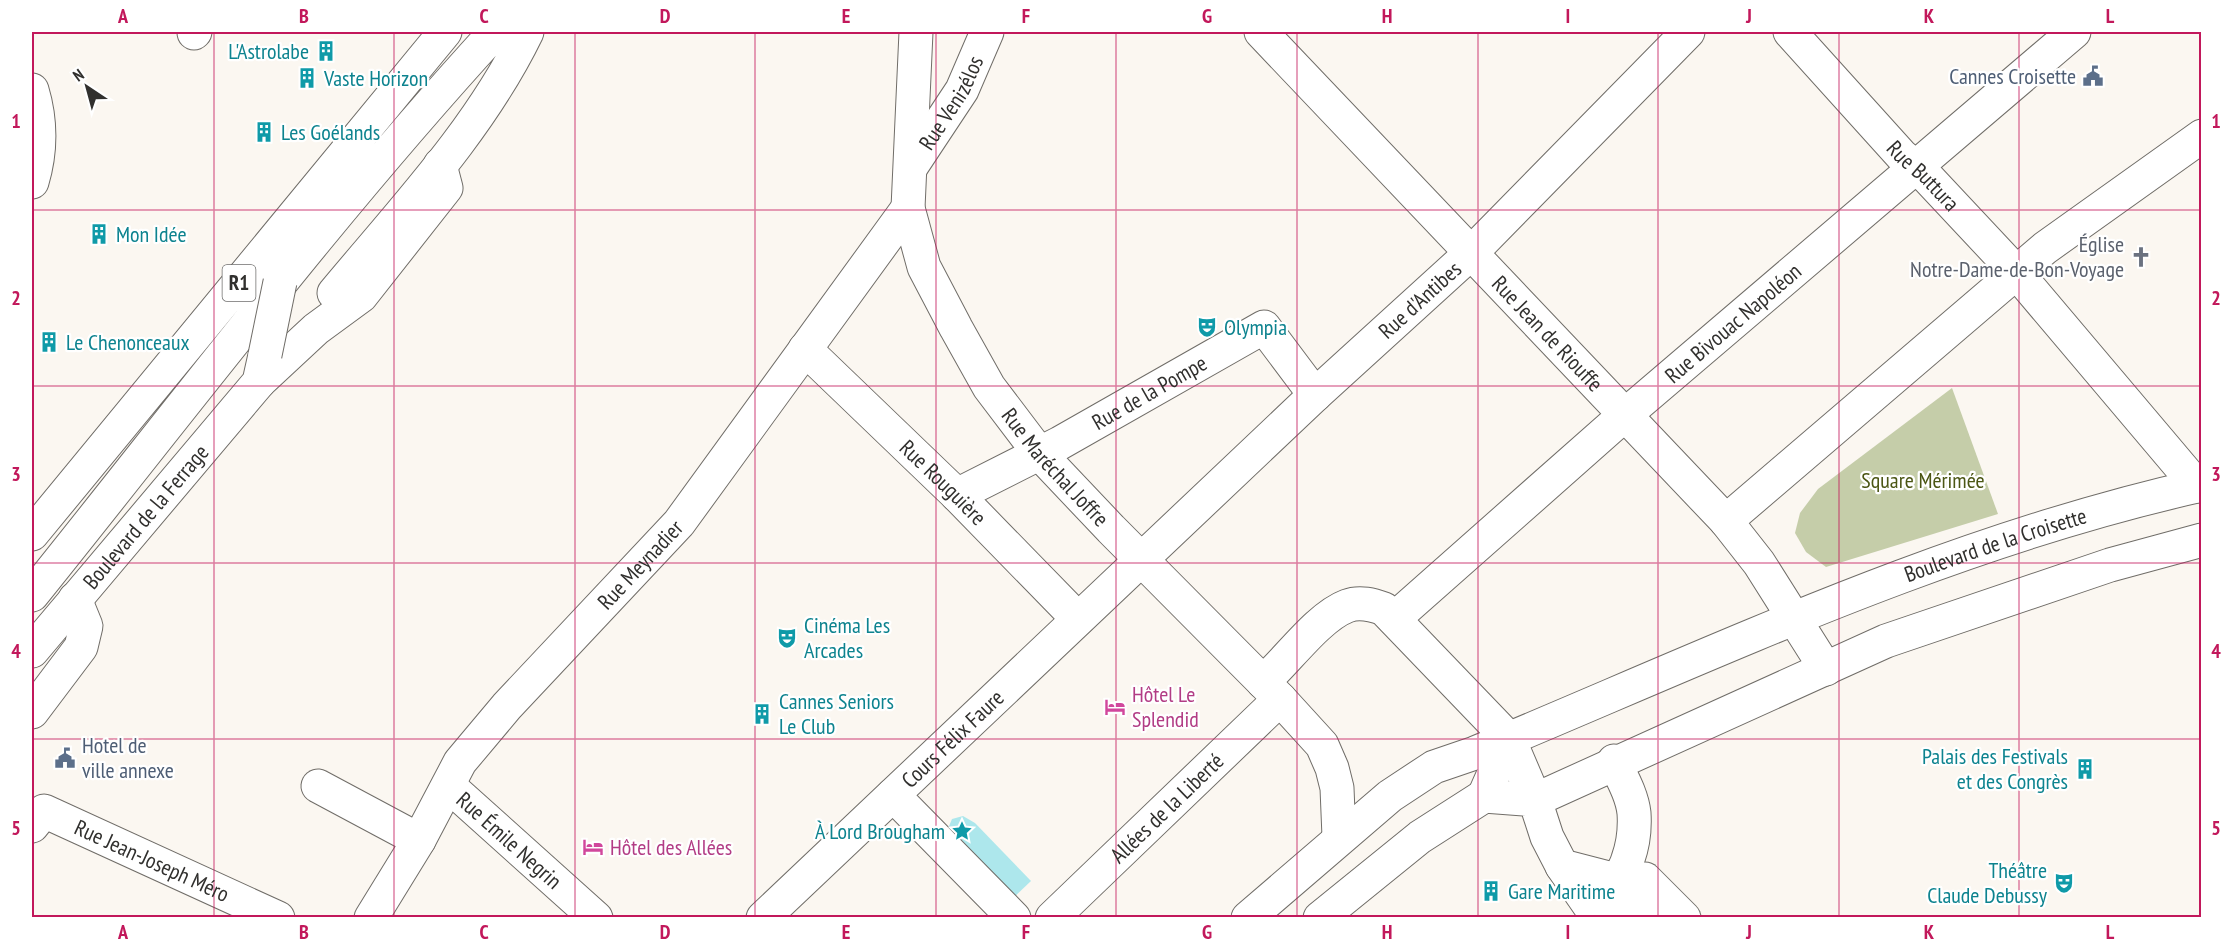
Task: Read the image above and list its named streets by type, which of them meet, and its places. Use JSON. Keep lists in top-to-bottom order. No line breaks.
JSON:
{"streets":{"main road":["Rue Venizélos","Rue Buttura","R1","Rue d'Antibes","Rue Bivouac Napoléon","Rue Jean de Riouffe","Rue de la Pompe","Rue Maréchal Joffre","Rue Rouguière","Boulevard de la Ferrage","Boulevard de la Croisette","Rue Meynadier","Cours Félix Faure","Allées de la Liberté","Rue Émile Negrin","Rue Jean-Joseph Méro"]},"crossings":[["Rue Venizélos","Rue Maréchal Joffre"],["Rue Buttura","Rue Bivouac Napoléon"],["Rue Buttura","Boulevard de la Croisette"],["R1","Boulevard de la Ferrage"],["Rue d'Antibes","Rue Jean de Riouffe"],["Rue d'Antibes","Rue de la Pompe"],["Rue d'Antibes","Rue Maréchal Joffre"],["Rue d'Antibes","Cours Félix Faure"],["Rue Bivouac Napoléon","Rue Jean de Riouffe"],["Rue Bivouac Napoléon","Allées de la Liberté"],["Rue Jean de Riouffe","Boulevard de la Croisette"],["Rue de la Pompe","Rue Maréchal Joffre"],["Rue de la Pompe","Rue Rouguière"],["Rue Maréchal Joffre","Boulevard de la Croisette"],["Rue Maréchal Joffre","Rue Meynadier"],["Rue Maréchal Joffre","Cours Félix Faure"],["Rue Maréchal Joffre","Allées de la Liberté"],["Rue Rouguière","Rue Meynadier"],["Rue Rouguière","Cours Félix Faure"],["Boulevard de la Croisette","Allées de la Liberté"],["Rue Meynadier","Rue Émile Negrin"]],"parks":["Square Mérimée"],"places":{"building":["L'Astrolabe","Vaste Horizon","Les Goélands","Mon Idée","Le Chenonceaux","Cannes Seniors Le Club","Palais des Festivals et des Congrès","Gare Maritime"],"public building":["Cannes Croisette","Hotel de ville annexe"],"church":["Église Notre-Dame-de-Bon-Voyage"],"theatre":["Olympia","Cinéma Les Arcades","Théâtre Claude Debussy"],"hotel":["Hôtel Le Splendid","Hôtel des Allées"],"place":["À Lord Brougham"]},"north":"top left","grid":{"columns":["A","B","C","D","E","F","G","H","I","J","K","L"],"rows":["1","2","3","4","5"]}}
